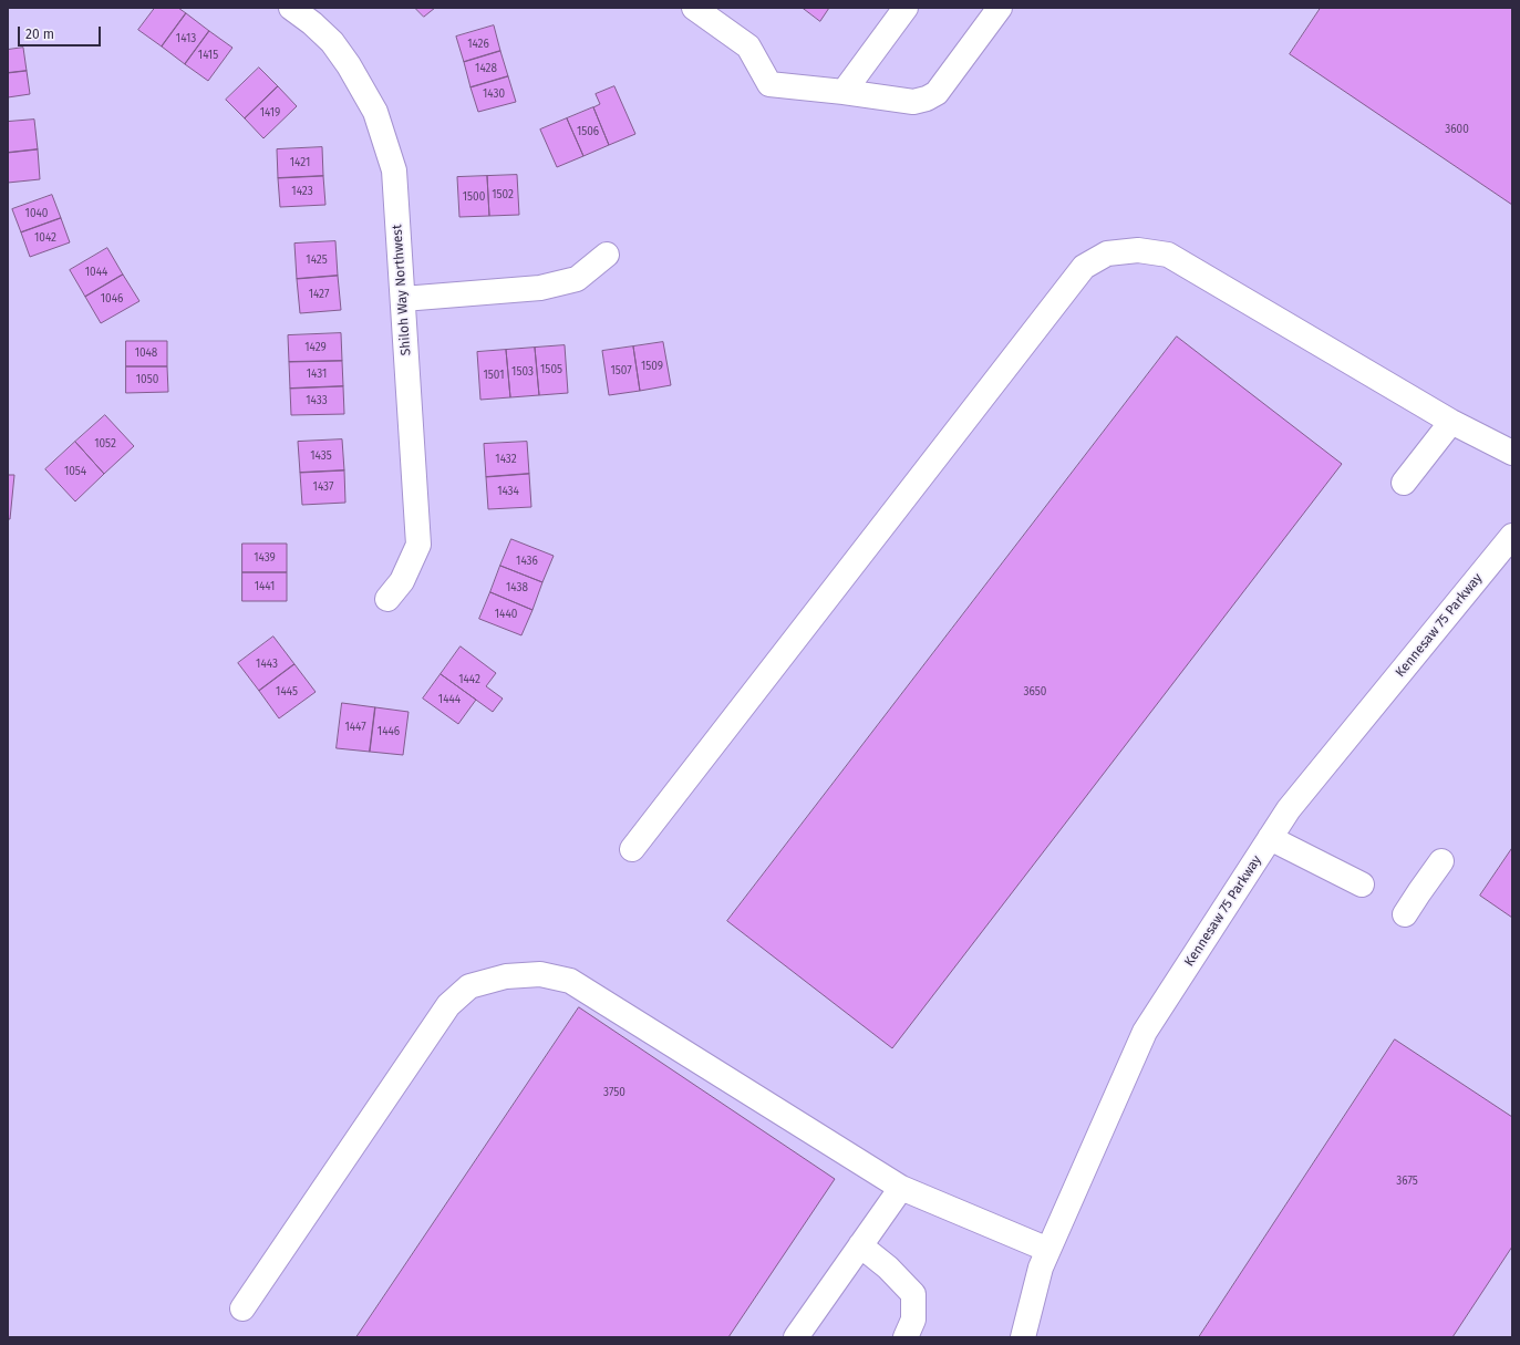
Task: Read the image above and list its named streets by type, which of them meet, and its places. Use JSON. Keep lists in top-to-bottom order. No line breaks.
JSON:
{"streets":{"street":["Shiloh Way Northwest","Kennesaw 75 Parkway"]},"house_numbers":["1413","1426","1415","1428","1430","1419","3600","1506","1421","1423","1502","1500","1040","1042","1425","1044","1427","1046","1429","1048","1509","1505","1507","1503","1431","1501","1050","1433","1052","1435","1432","1054","1437","1434","1439","1436","1441","1438","1440","1443","1442","1445","3650","1444","1447","1446","3750","3675"],"scale_bar":"20 m"}
